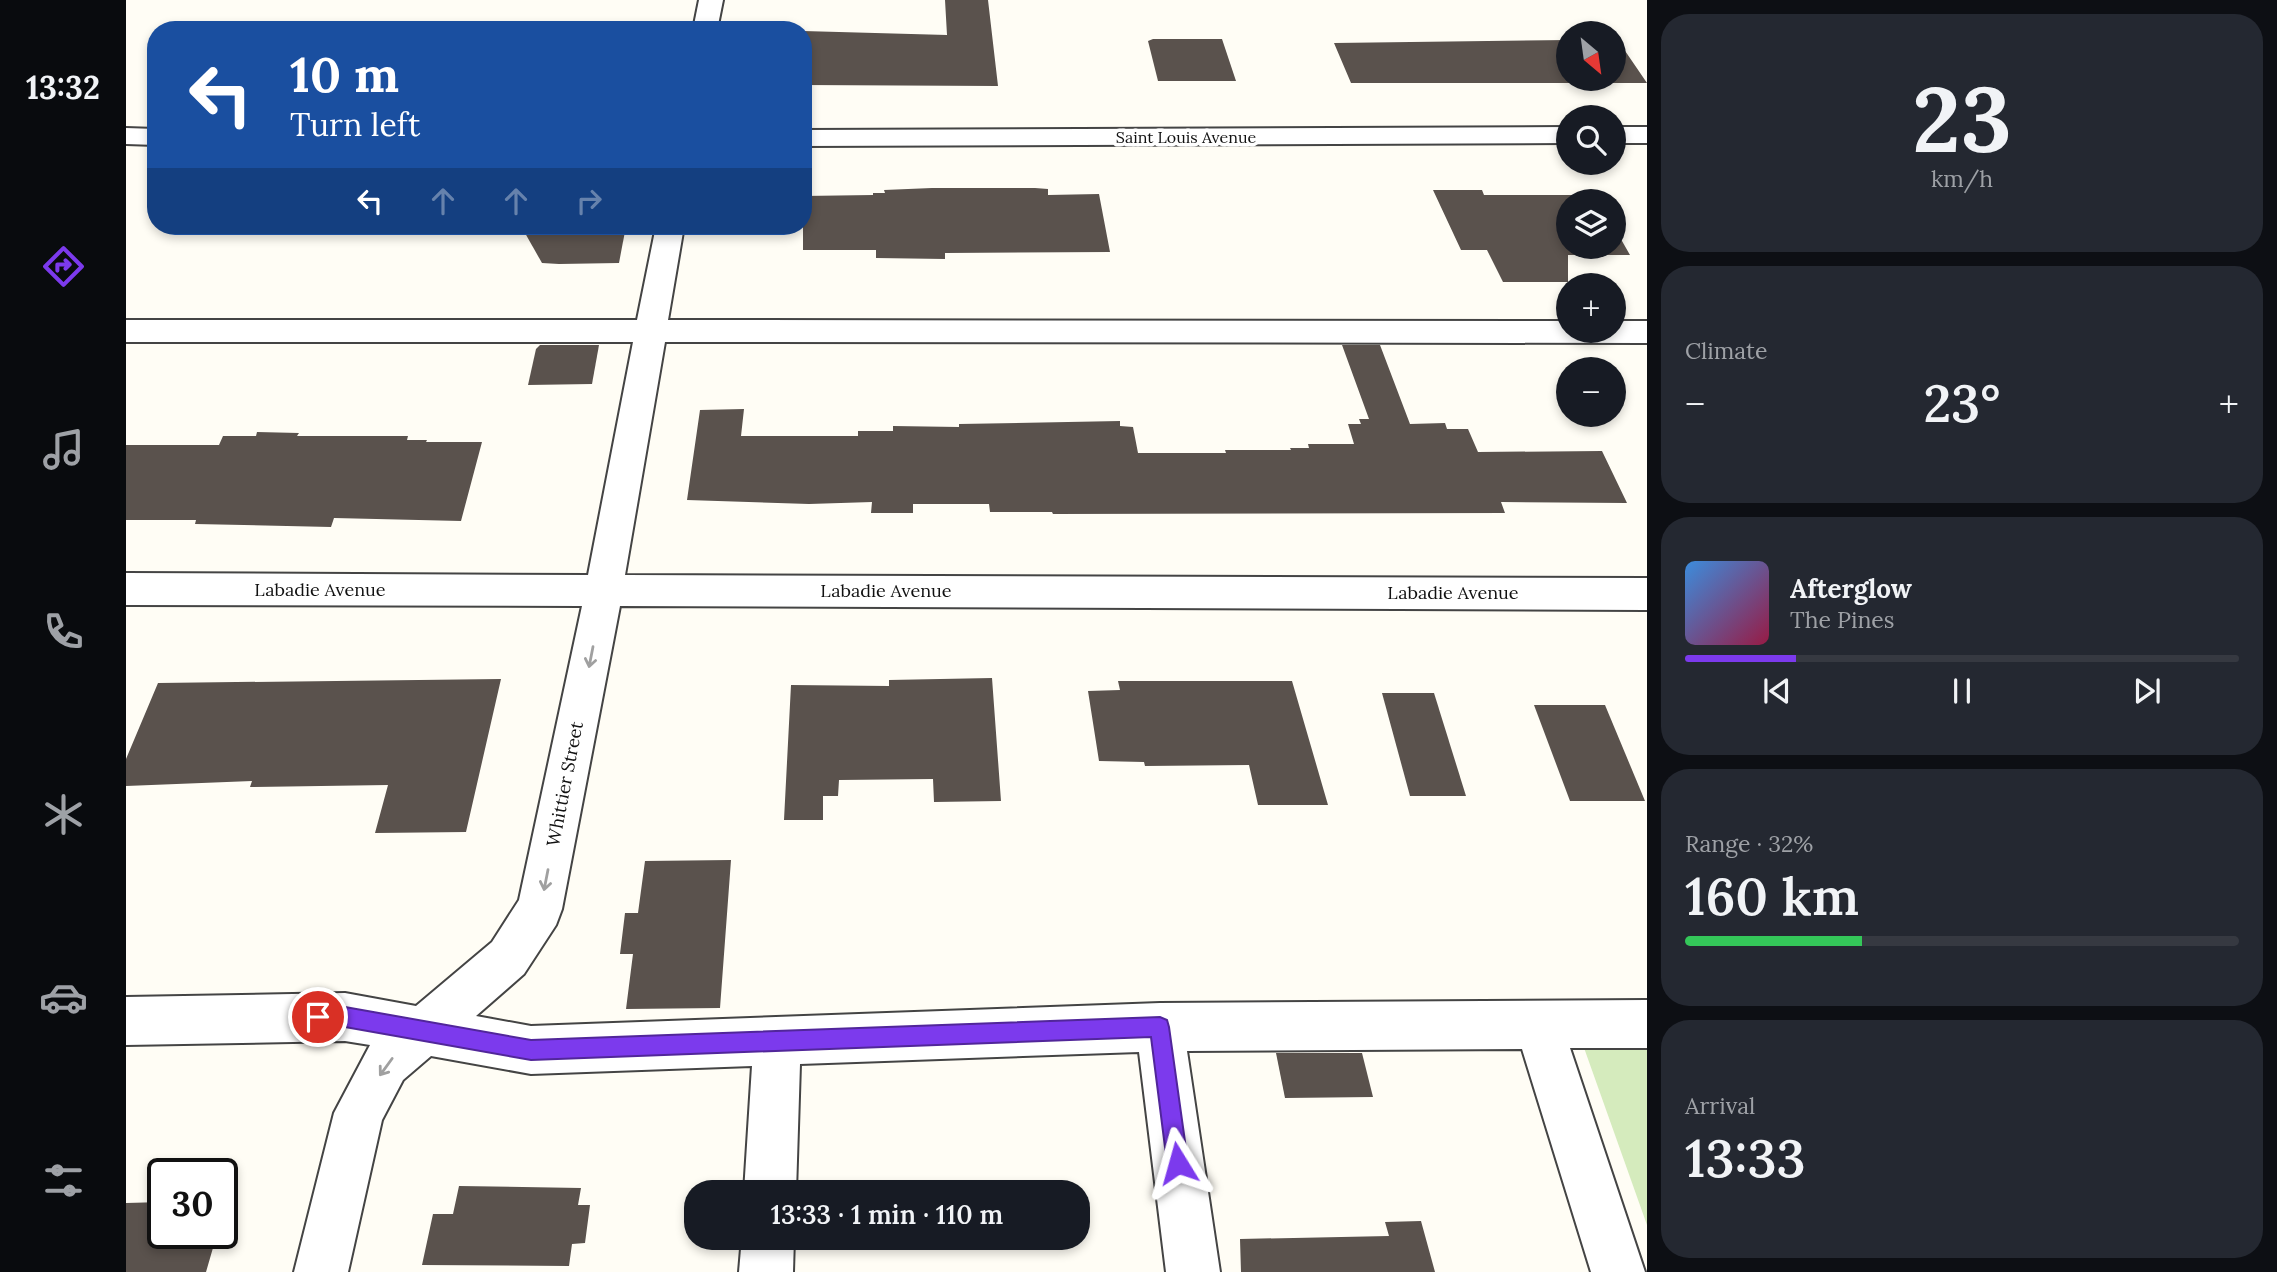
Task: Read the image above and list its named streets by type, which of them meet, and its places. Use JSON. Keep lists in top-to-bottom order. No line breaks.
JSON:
{"streets":{"street":["Saint Louis Avenue","Labadie Avenue","Whittier Street"]},"crossings":[["Labadie Avenue","Whittier Street"]],"one_way":["Whittier Street"],"north":"bottom right","page":{"tabs":"13:32","tile":[["23","km/h"],"Climate",["Range · 32%","160 km"],["Arrival","13:33"]],"map_buttons":["+","−"],"turn":["10 m","Turn left"],"heat":["−","23°","+"],"song":["Afterglow","The Pines"],"limit":"30","trip":"13:33 · 1 min · 110 m"}}
